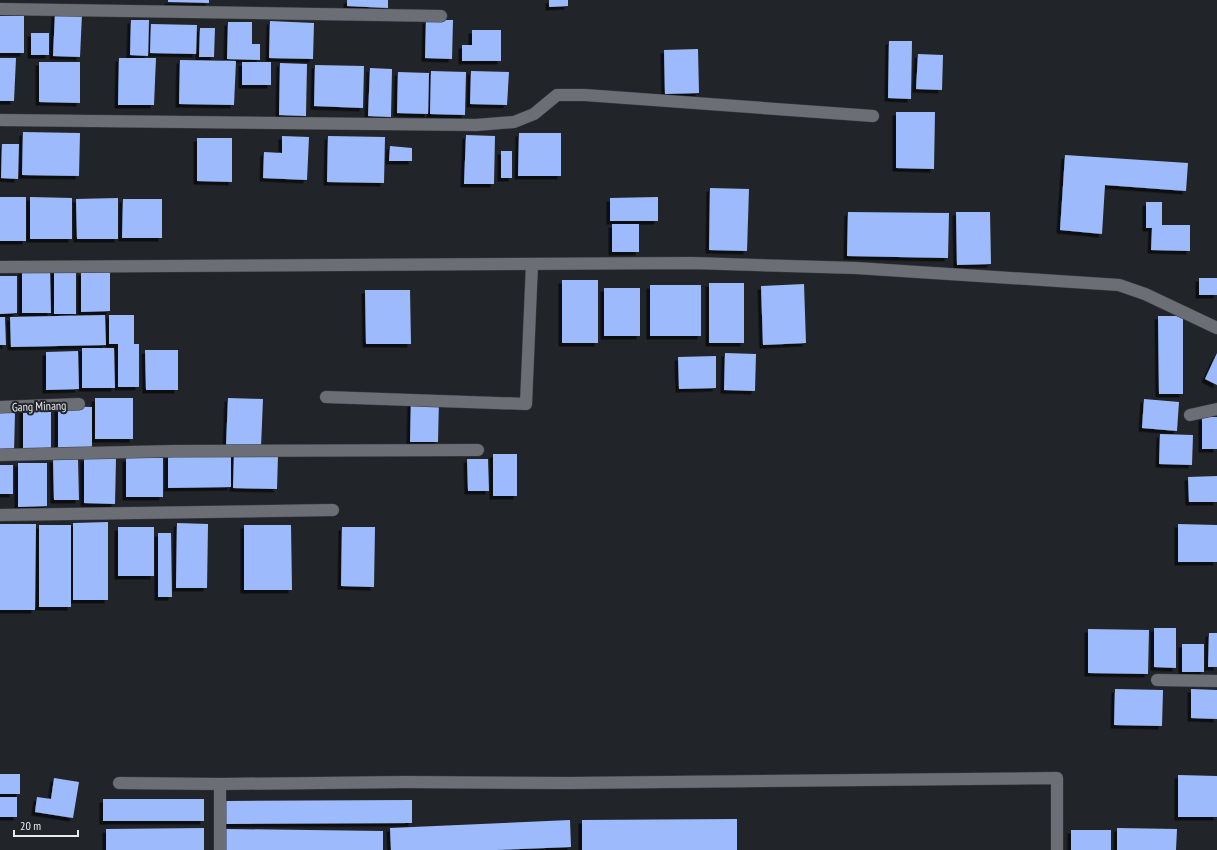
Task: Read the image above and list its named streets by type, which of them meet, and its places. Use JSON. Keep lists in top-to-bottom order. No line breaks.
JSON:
{"streets":{"street":["Gang Minang"]},"scale_bar":"20 m"}
